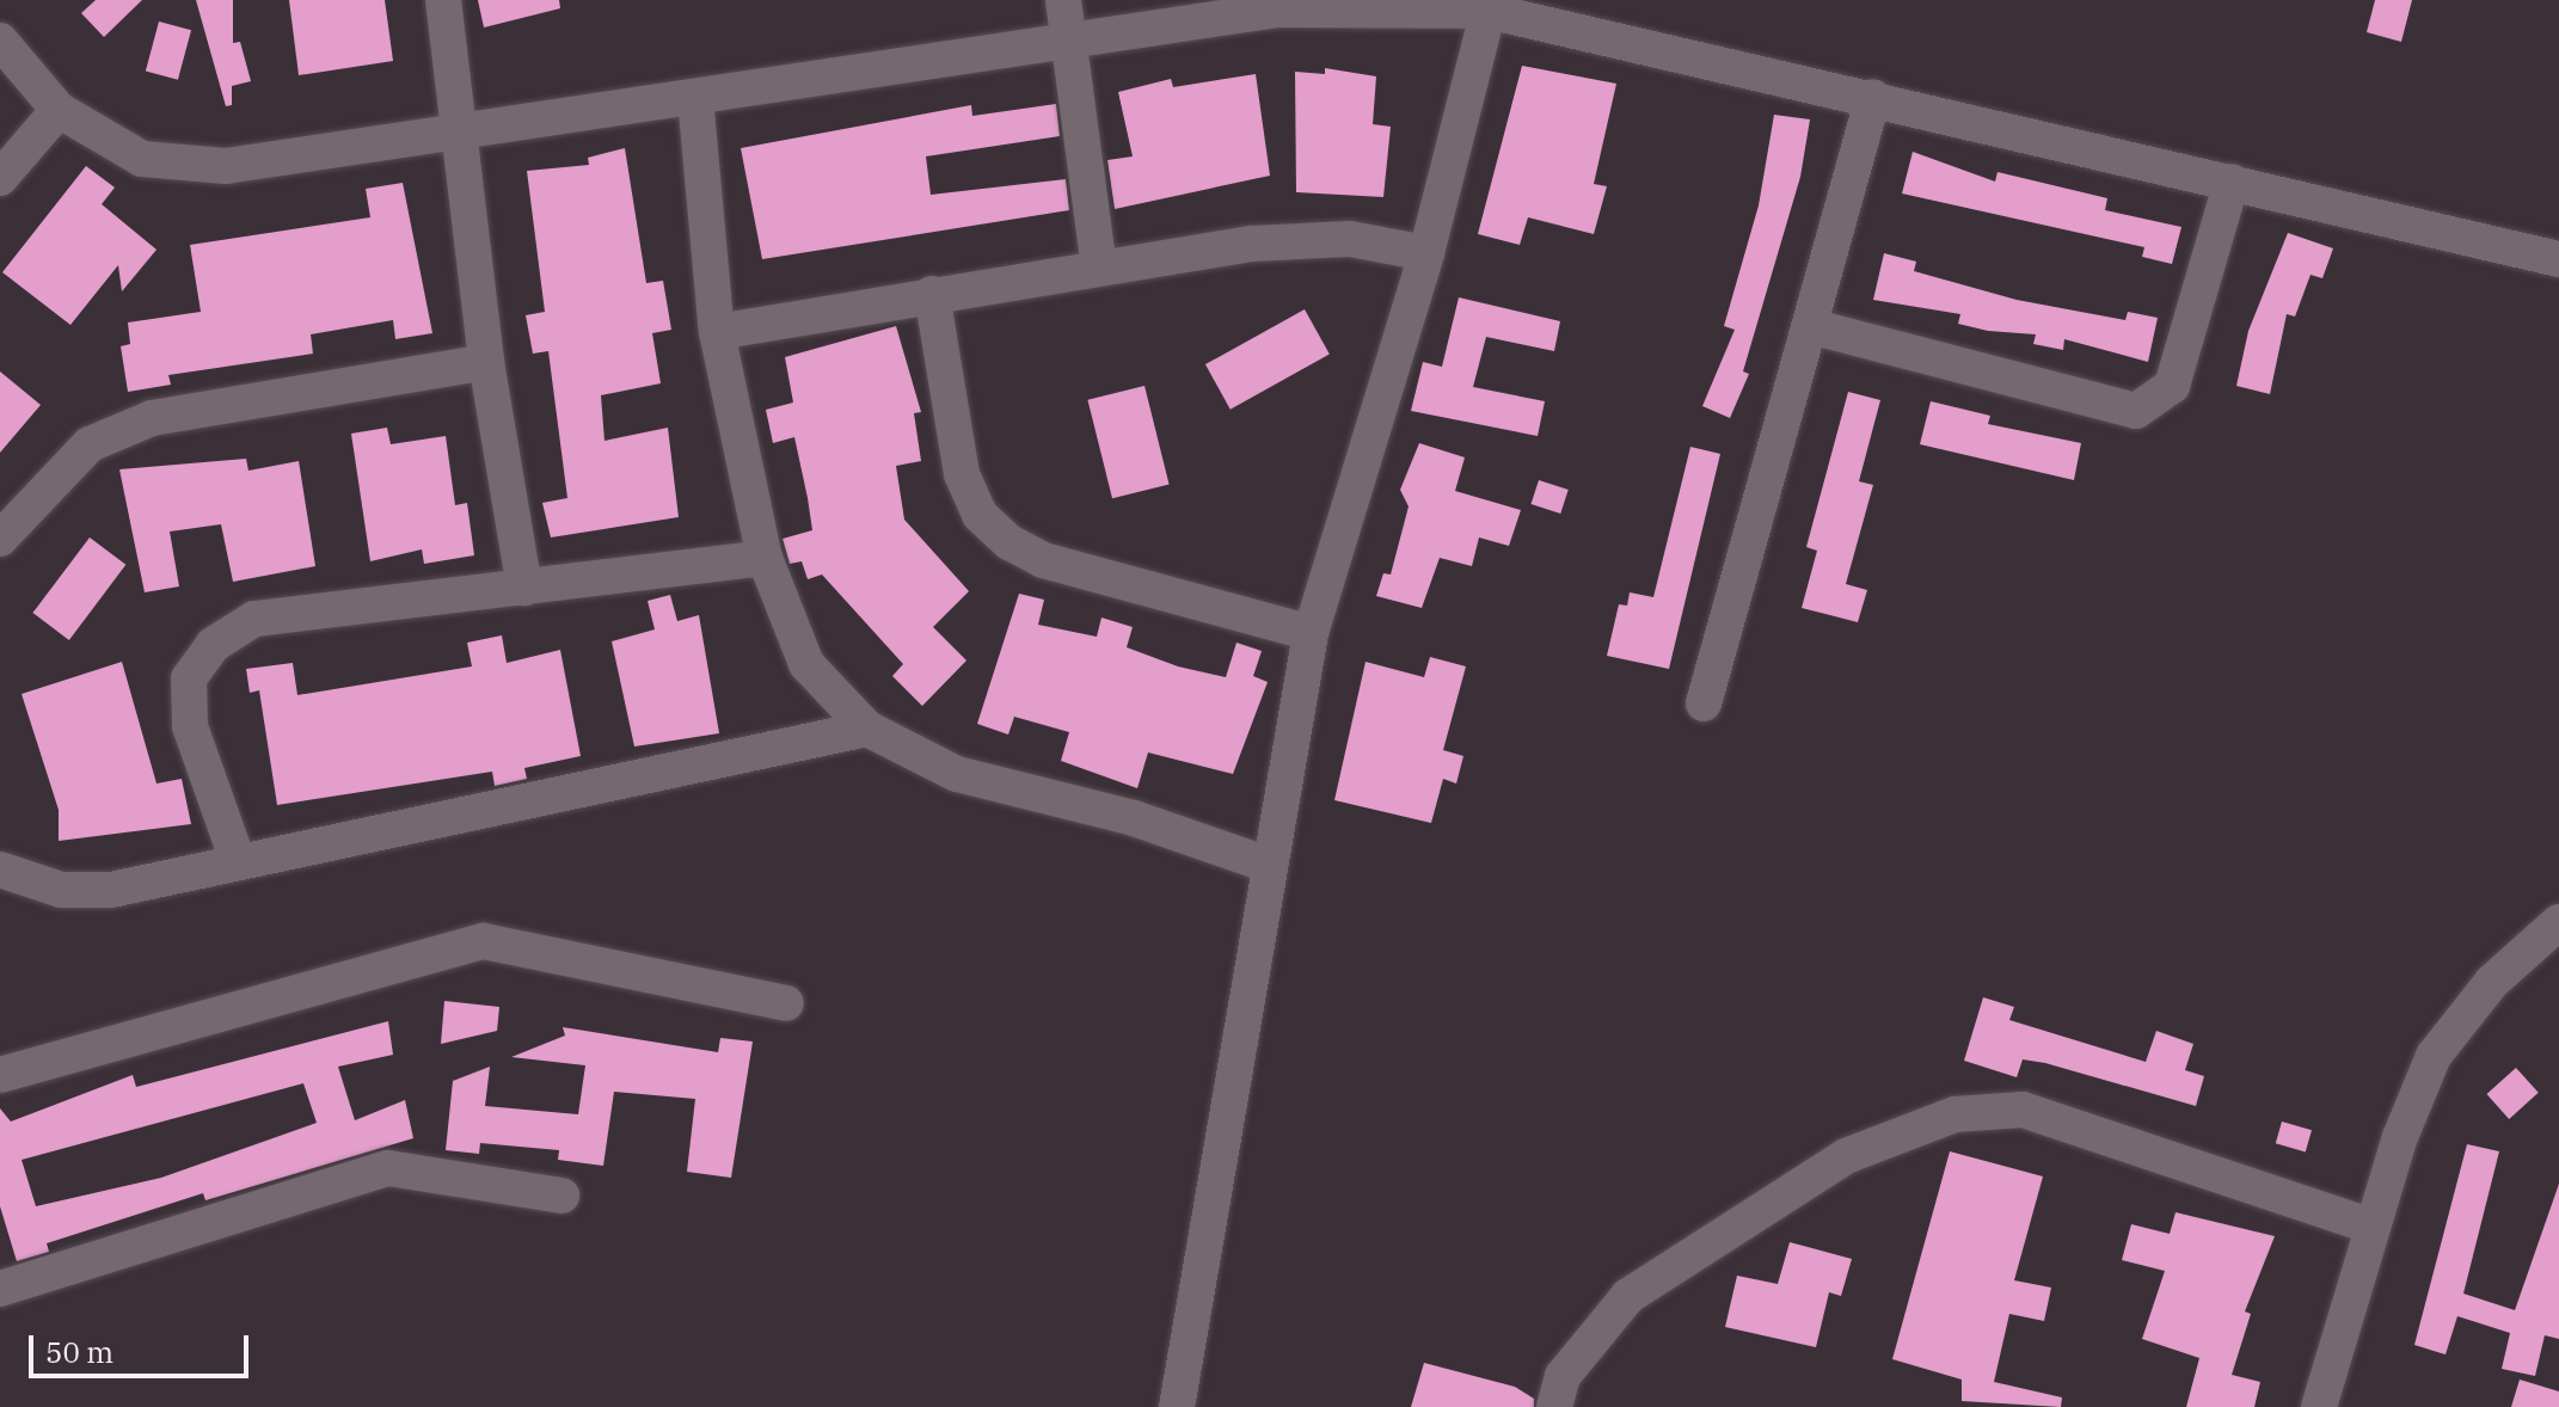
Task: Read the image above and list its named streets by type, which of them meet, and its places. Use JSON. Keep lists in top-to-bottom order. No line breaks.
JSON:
{"scale_bar":"50 m"}
